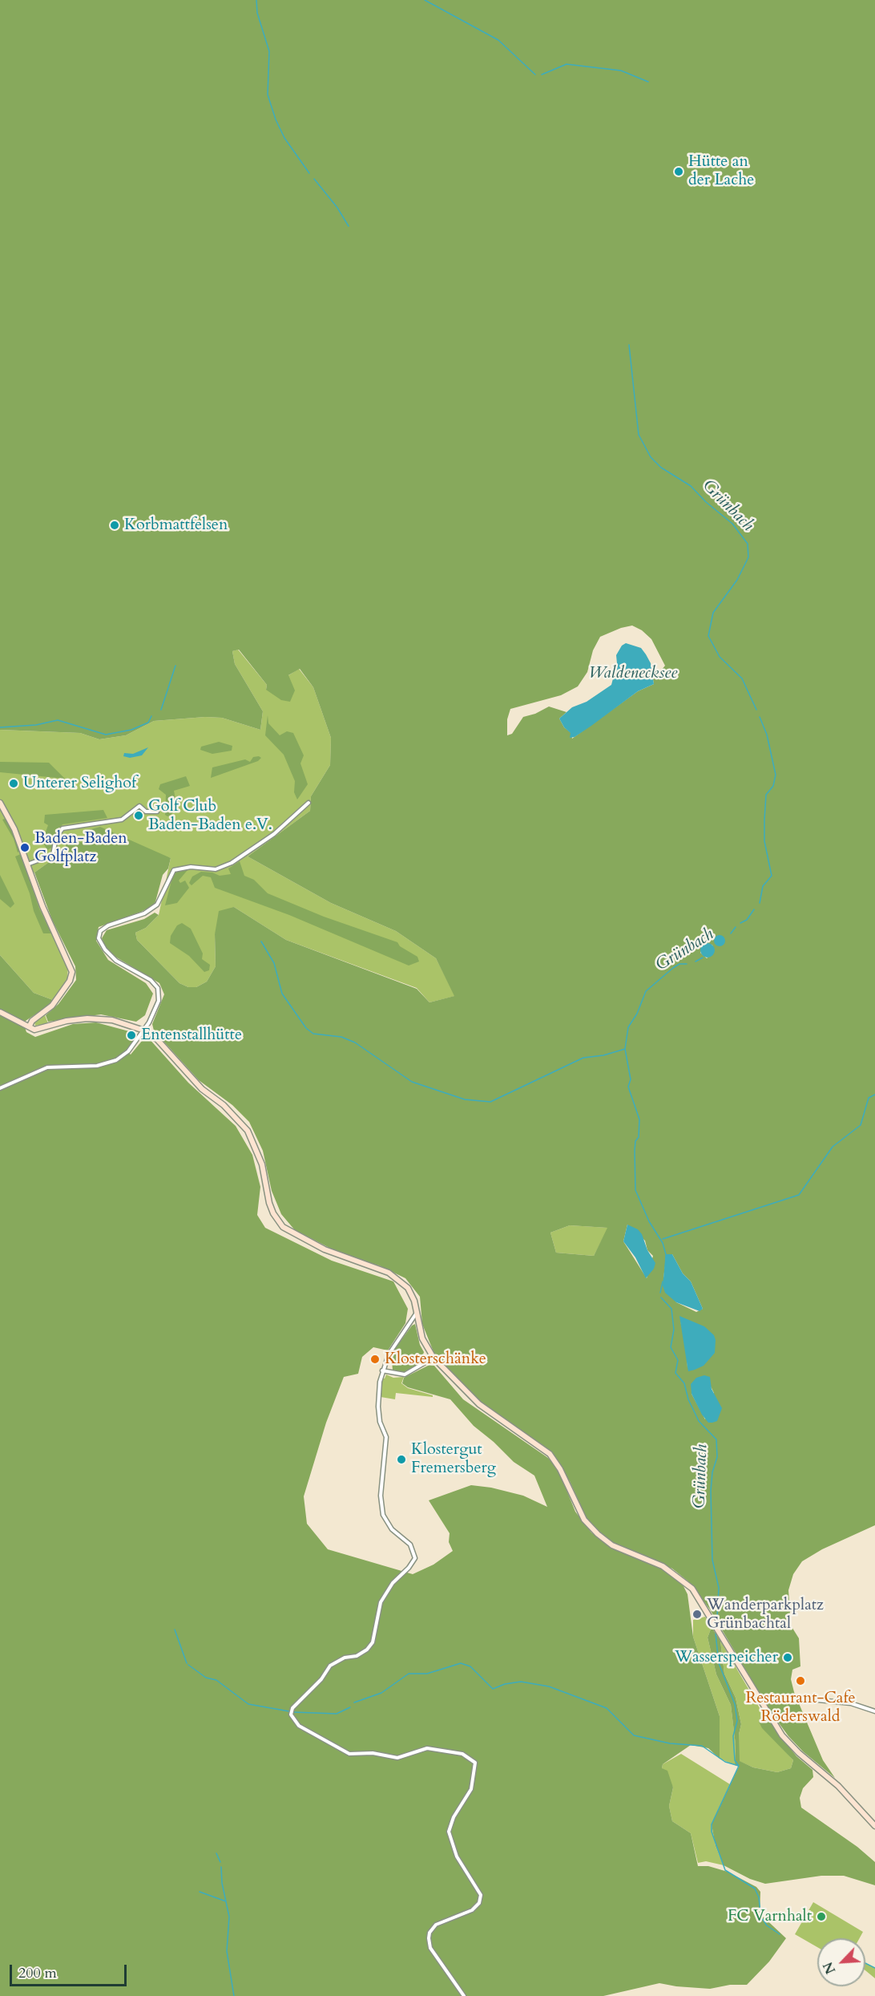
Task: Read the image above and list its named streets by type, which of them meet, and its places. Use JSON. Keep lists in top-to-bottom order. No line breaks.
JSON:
{"water":["Grünbach","Waldenecksee"],"places":["Hütte an der Lache","Korbmattfelsen","Unterer Selighof","Golf Club Baden-Baden e.V.","Baden-Baden Golfplatz","Entenstallhütte","Klosterschänke","Klostergut Fremersberg","Wanderparkplatz Grünbachtal","Wasserspeicher","Restaurant-Cafe Röderswald","FC Varnhalt"],"scale_bar":"200 m","north":"bottom left"}
